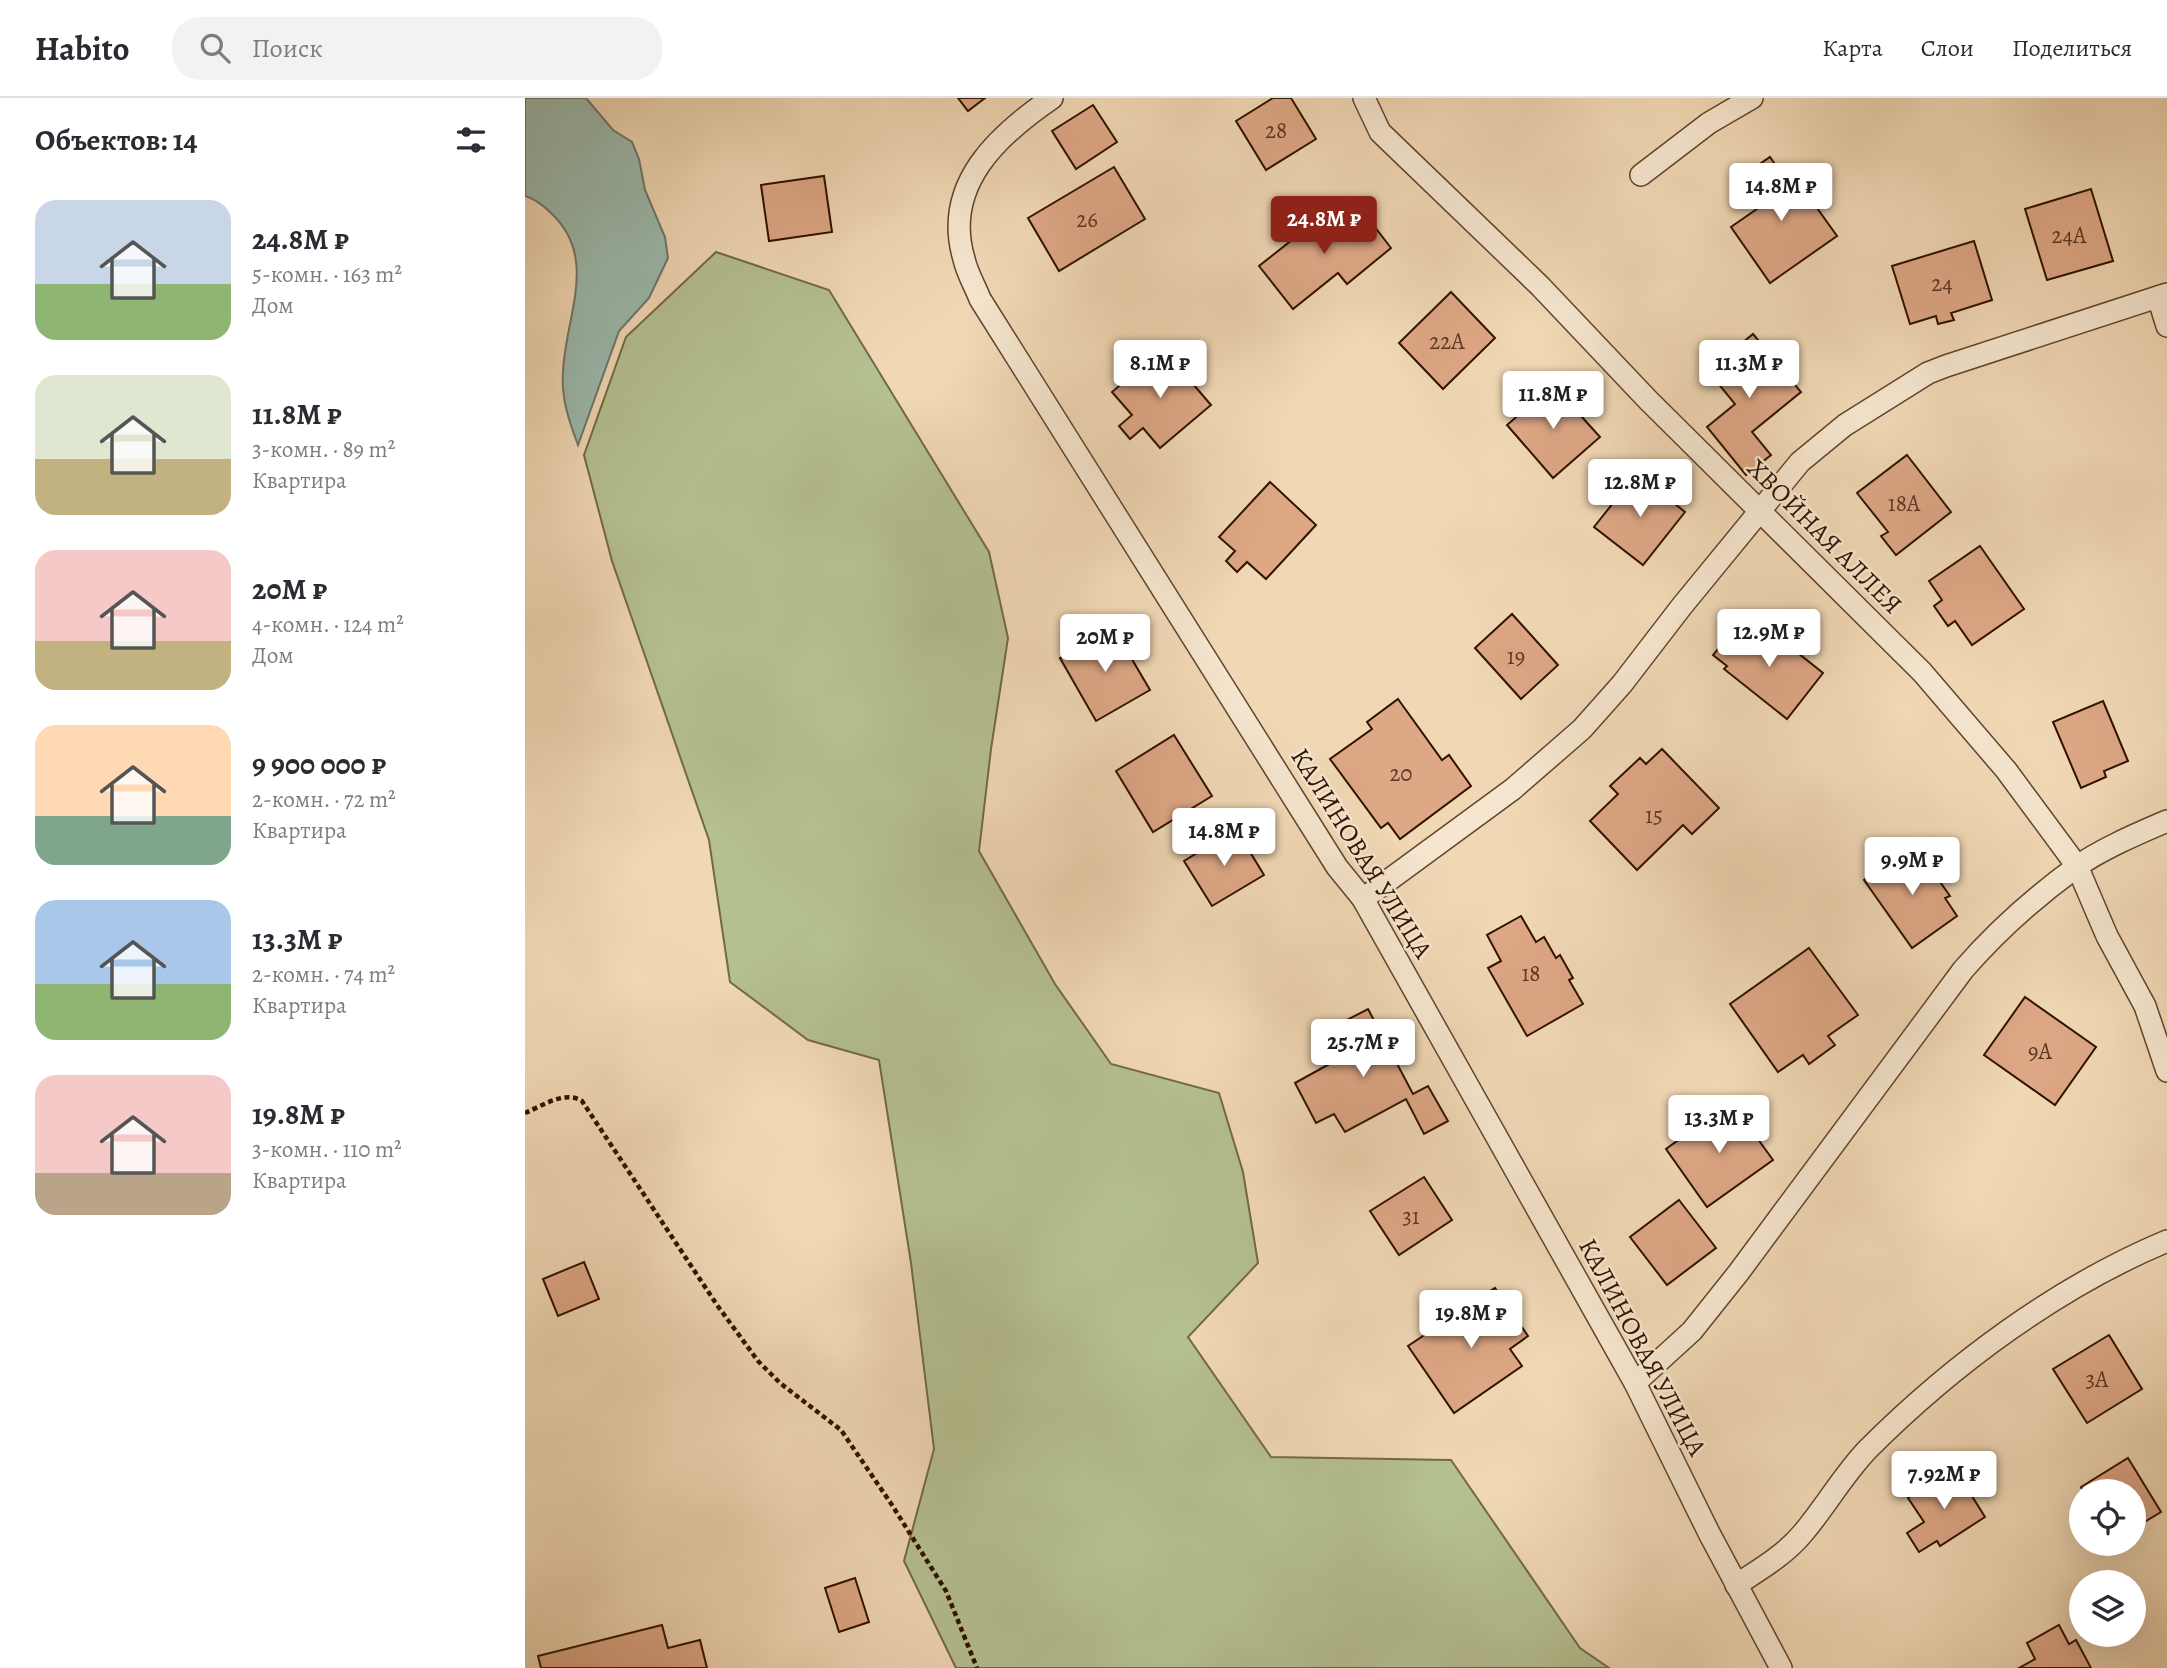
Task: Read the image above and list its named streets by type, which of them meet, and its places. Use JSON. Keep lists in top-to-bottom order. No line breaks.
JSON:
{"streets":{"lane":["ХВОЙНАЯ АЛЛЕЯ","КАЛИНОВАЯ УЛИЦА"]},"house_numbers":["28","26","24А","24","22А","18А","19","20","15","18","9А","31","3А"],"page":{"header":"Habito","search":"Поиск","nav":["Карта","Слои","Поделиться"],"heading":"Объектов: 14","price":["14.8M ₽","24.8M ₽","8.1M ₽","11.3M ₽","11.8M ₽","12.8M ₽","12.9M ₽","20M ₽","14.8M ₽","9.9M ₽","25.7M ₽","13.3M ₽","19.8M ₽","7.92M ₽"],"list":[{"name":"24.8M ₽","note":"5-комн. · 163 m² · Дом"},{"name":"11.8M ₽","note":"3-комн. · 89 m² · Квартира"},{"name":"20M ₽","note":"4-комн. · 124 m² · Дом"},{"name":"9 900 000 ₽","note":"2-комн. · 72 m² · Квартира"},{"name":"13.3M ₽","note":"2-комн. · 74 m² · Квартира"},{"name":"19.8M ₽","note":"3-комн. · 110 m² · Квартира"}]}}
